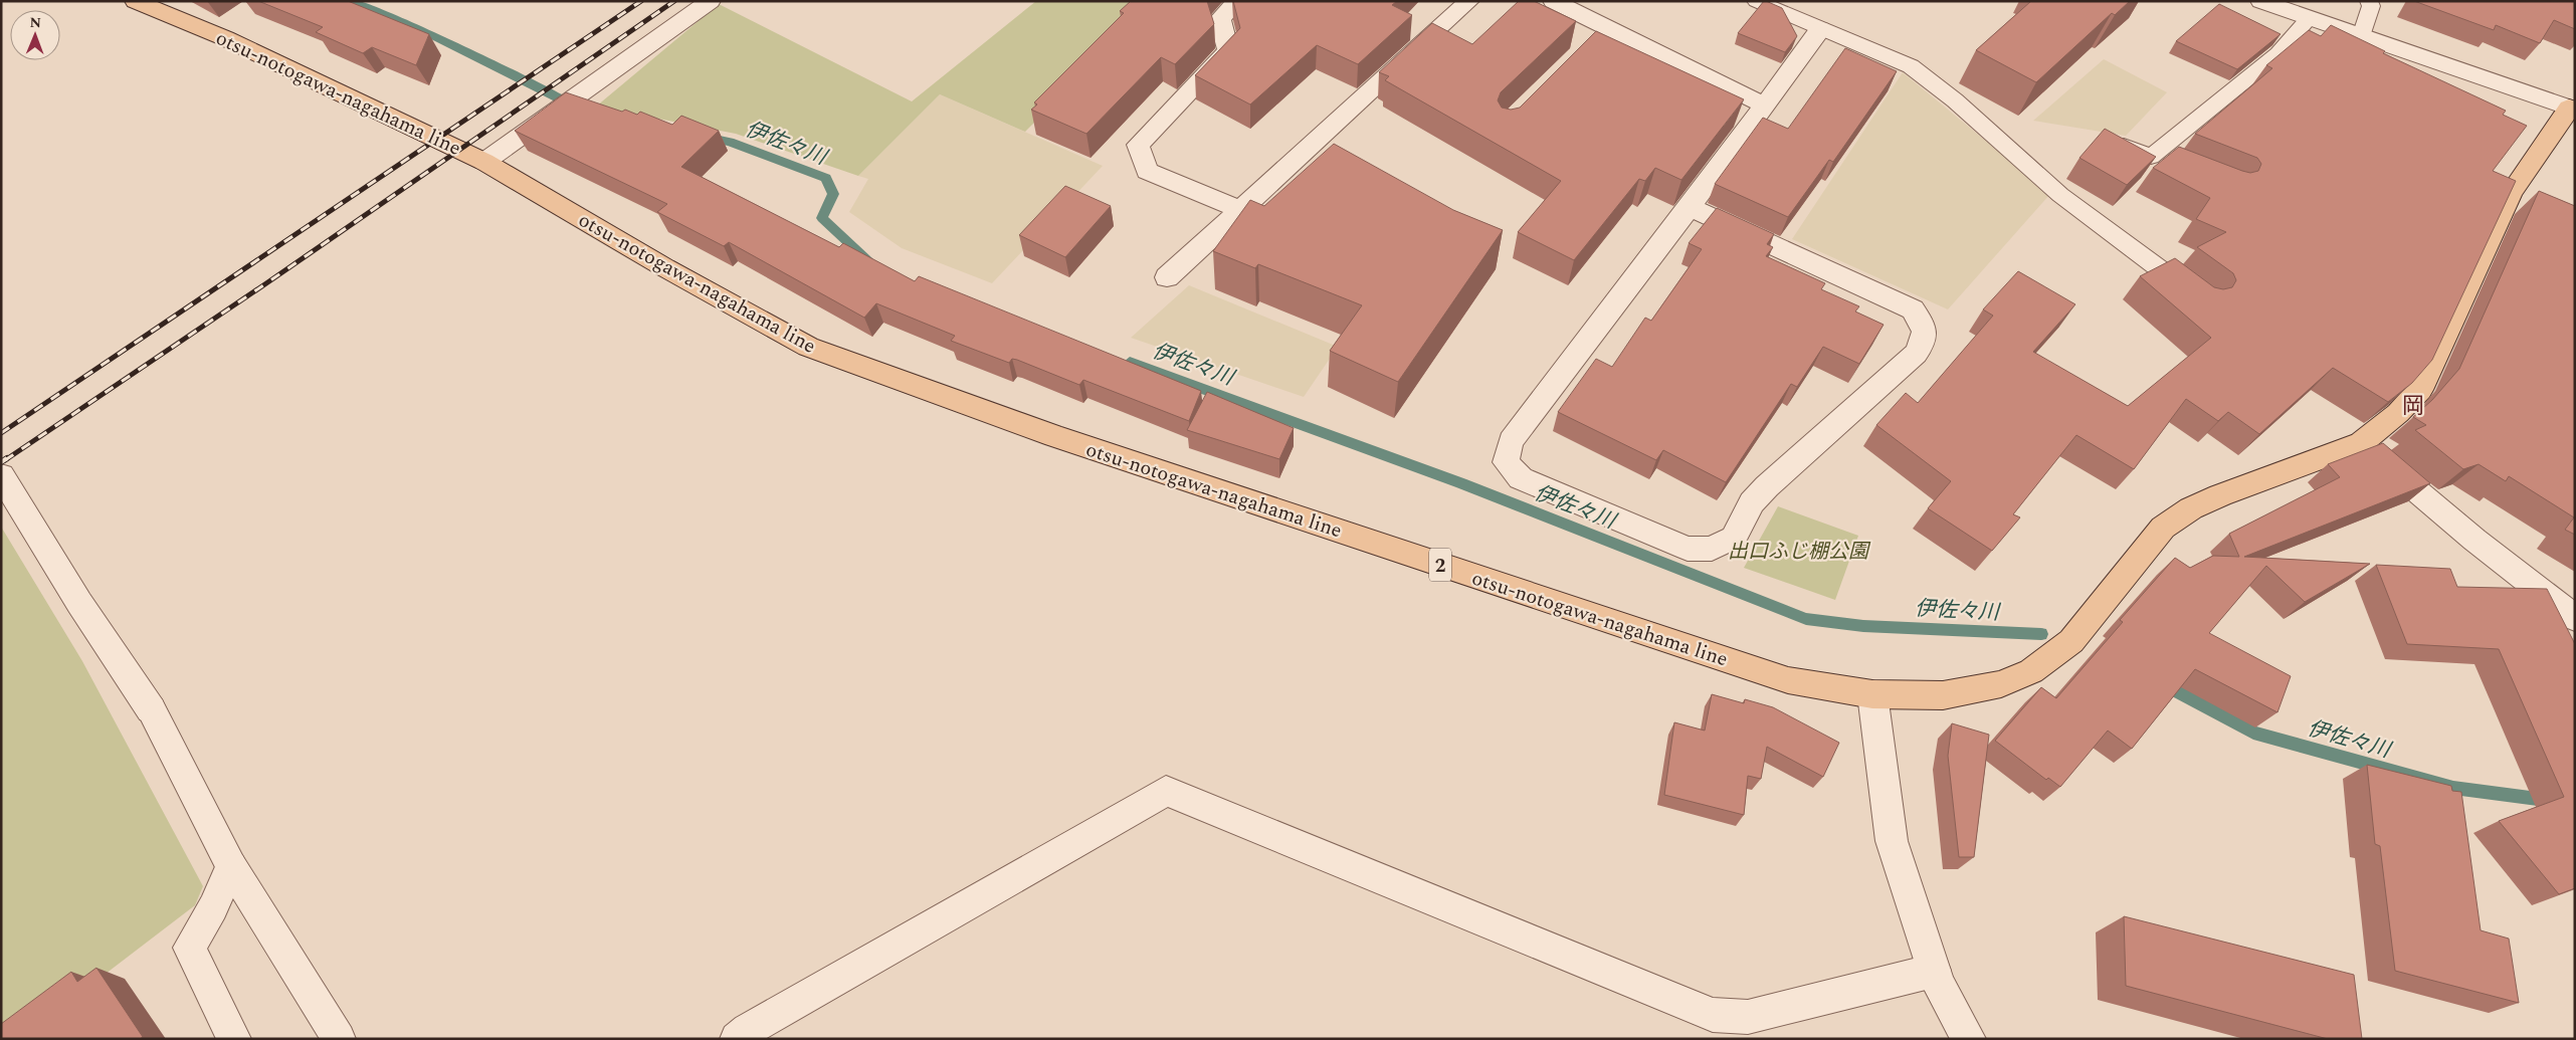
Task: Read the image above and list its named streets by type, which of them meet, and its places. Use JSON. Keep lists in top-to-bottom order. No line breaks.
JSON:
{"streets":{"main road":["otsu-notogawa-nagahama line","2"]},"districts":["岡"],"water":["伊佐々川"],"parks":["出口ふじ棚公園"],"north":"top"}
